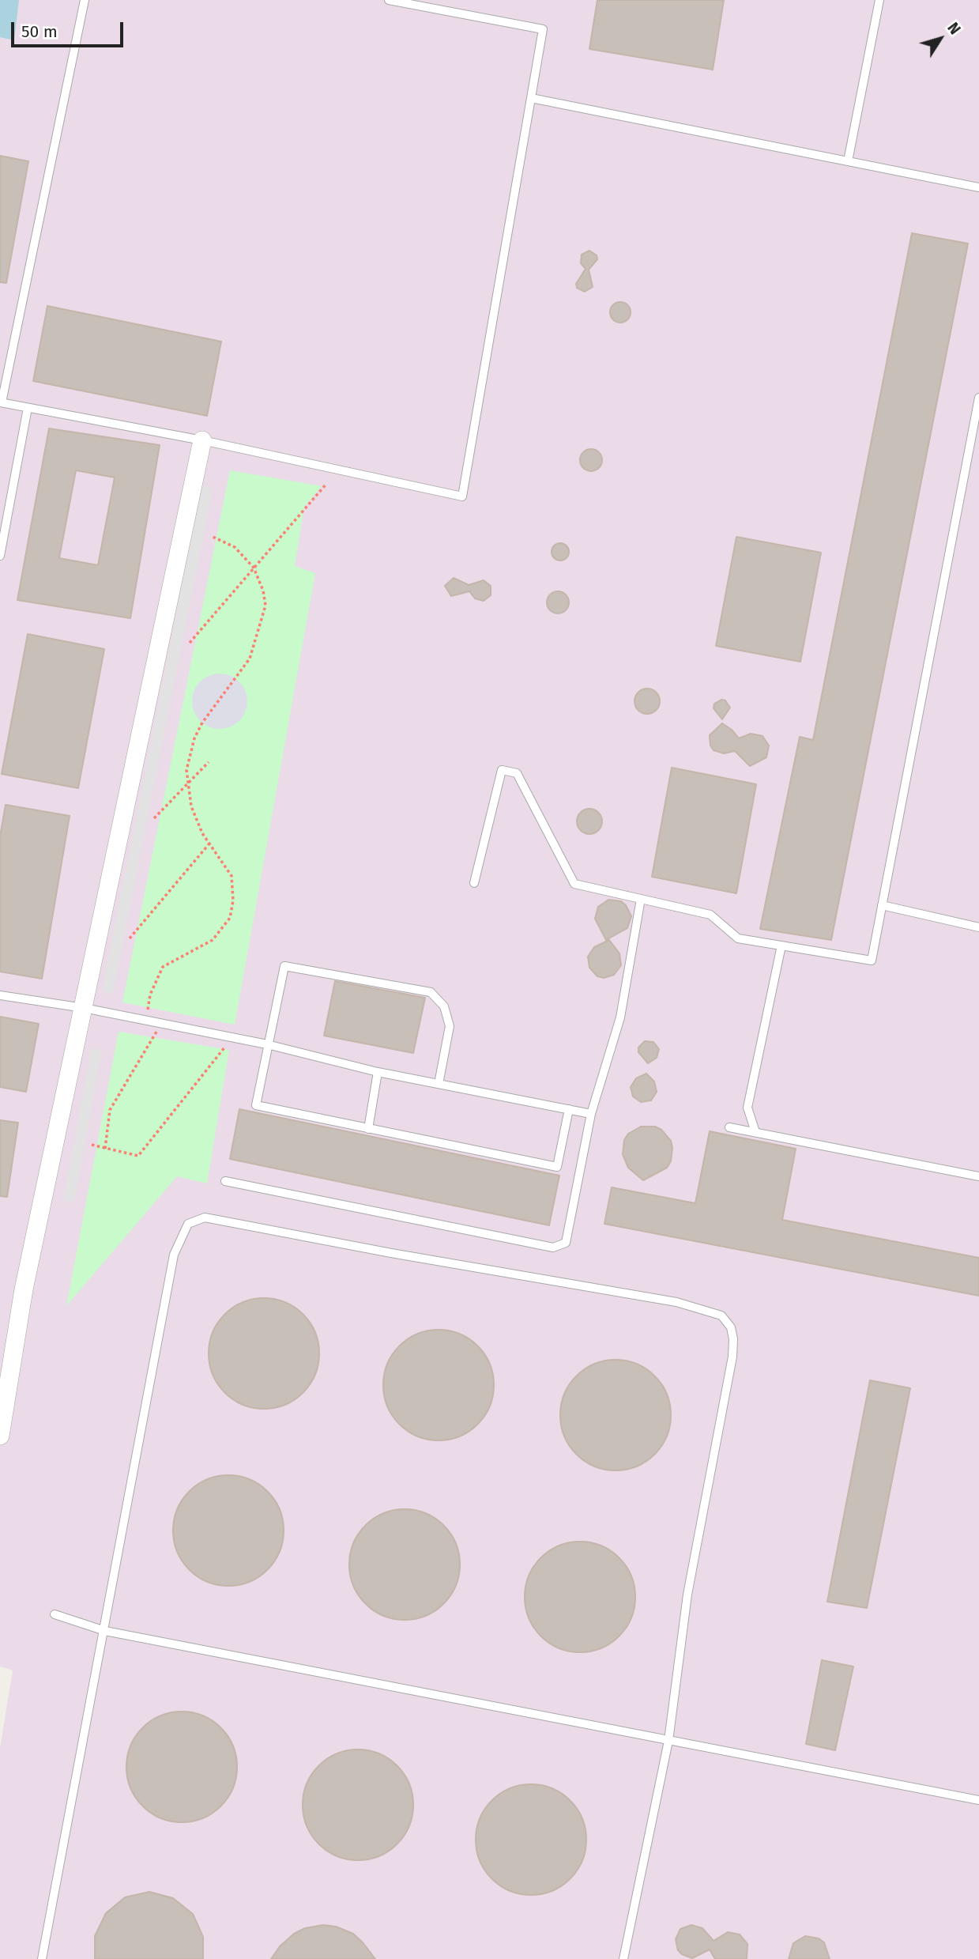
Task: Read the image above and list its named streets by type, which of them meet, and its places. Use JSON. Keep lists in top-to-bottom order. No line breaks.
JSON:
{"scale_bar":"50 m","north":"top right"}
